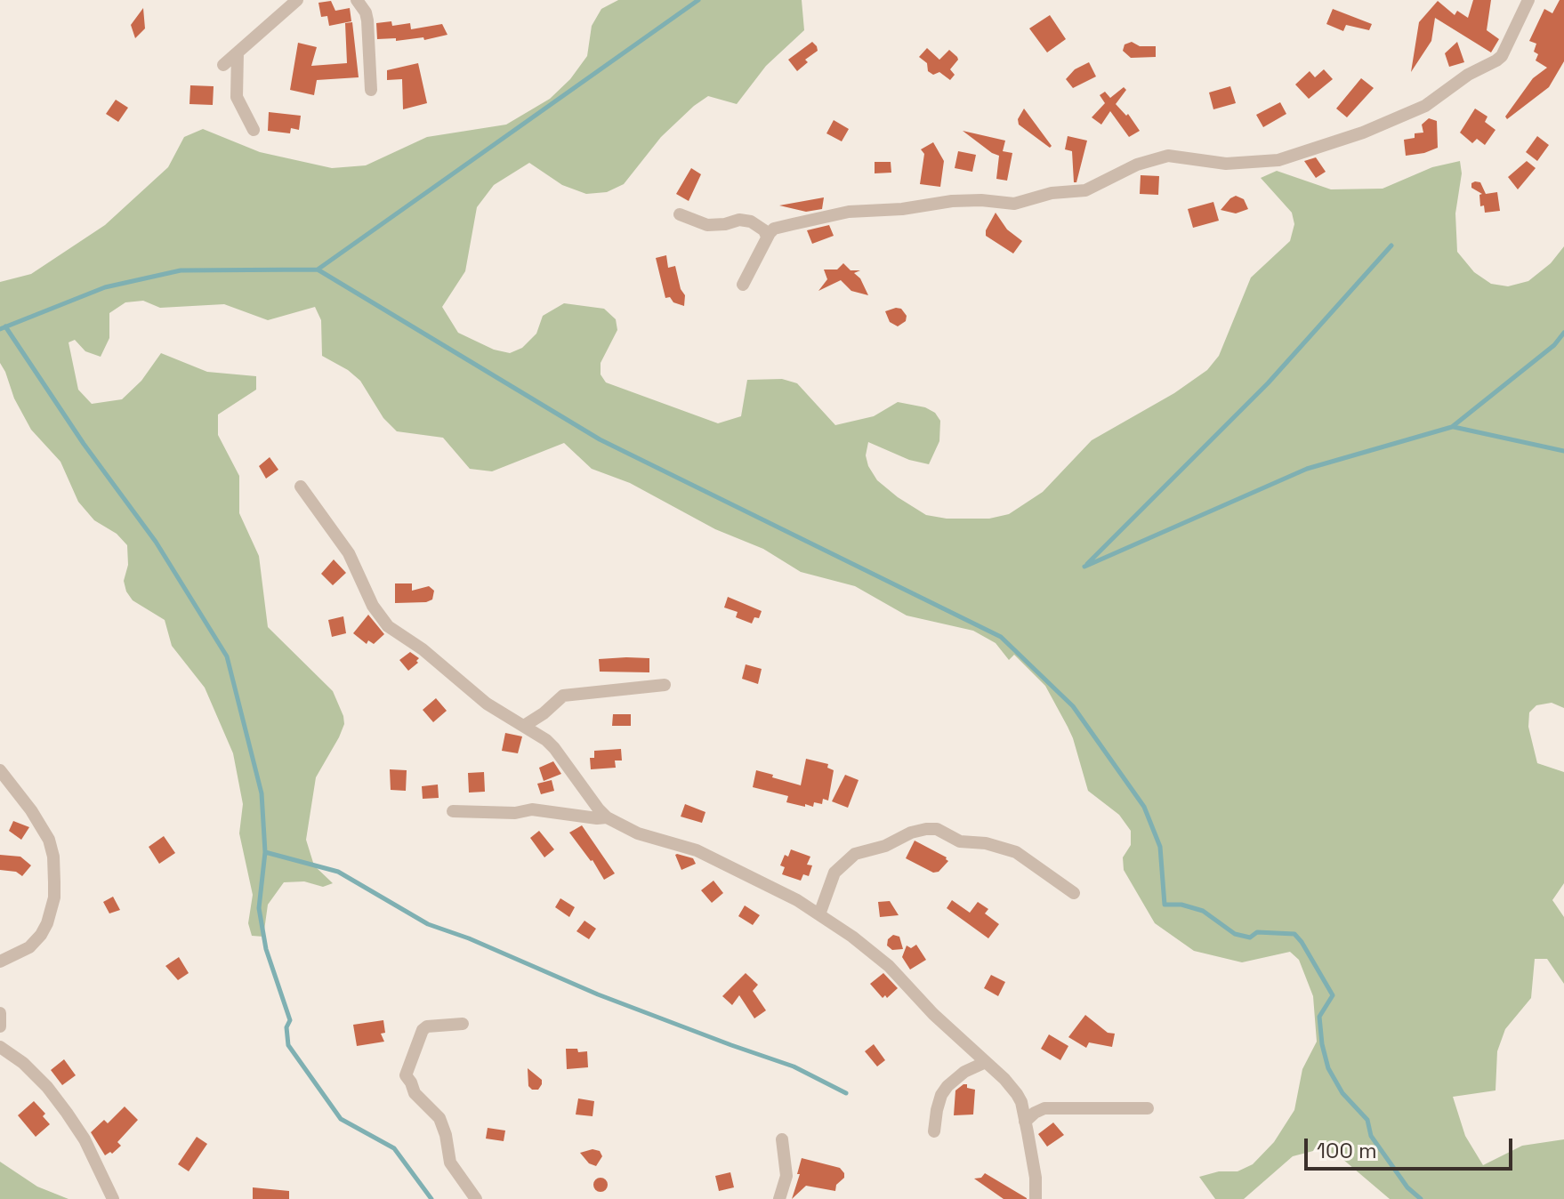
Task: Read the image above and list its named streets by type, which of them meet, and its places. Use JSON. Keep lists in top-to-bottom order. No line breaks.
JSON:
{"scale_bar":"100 m"}
